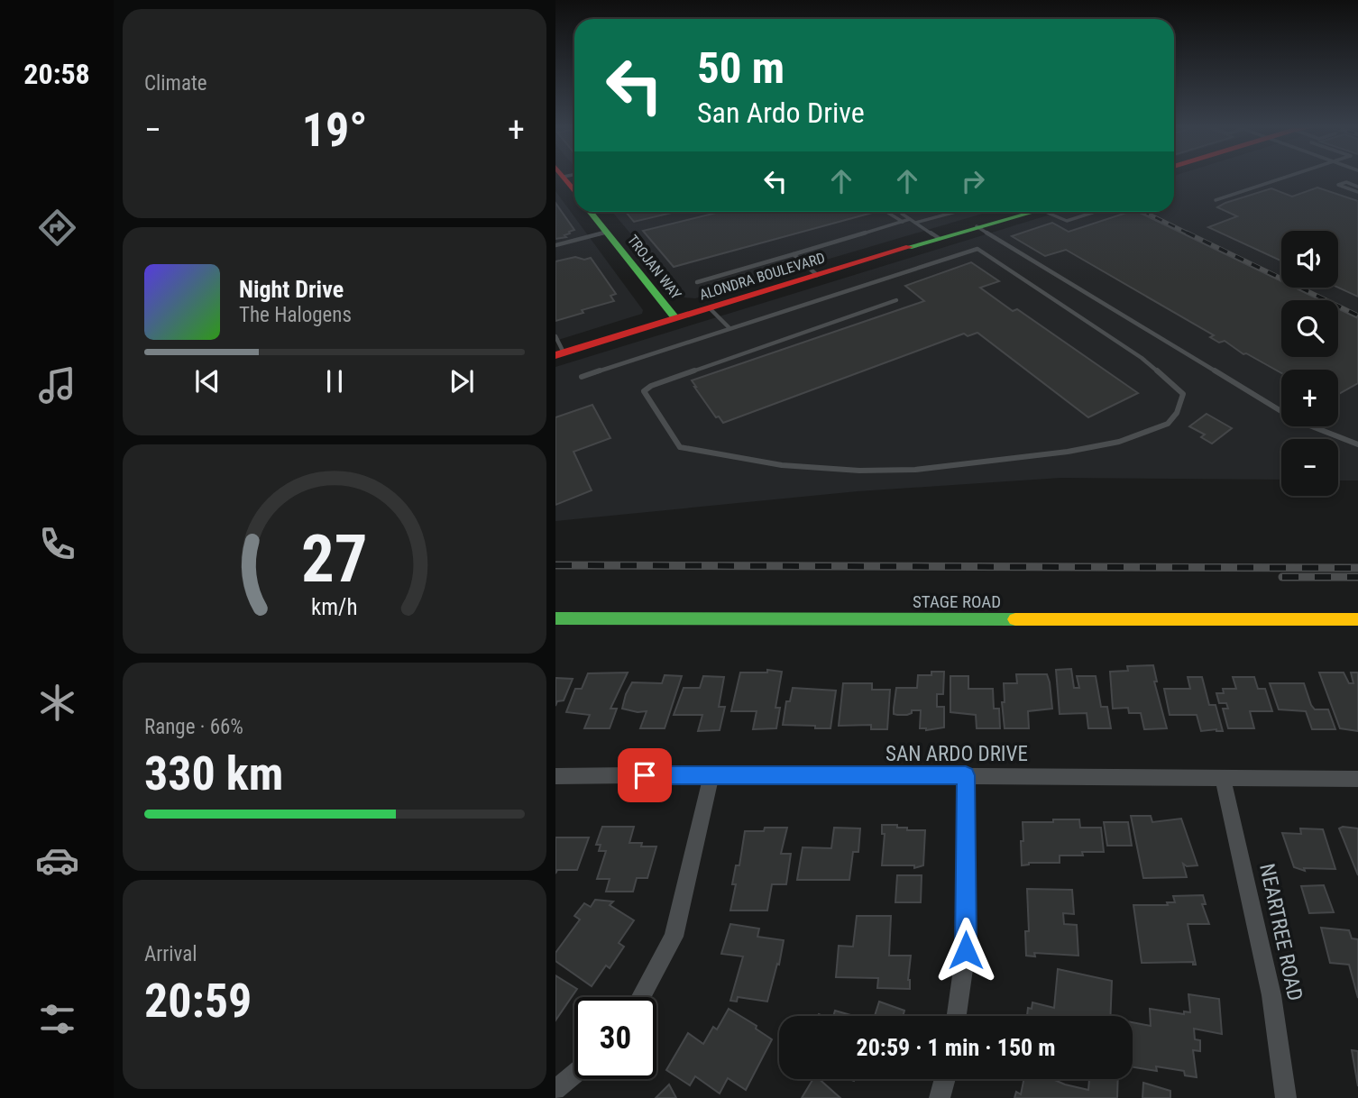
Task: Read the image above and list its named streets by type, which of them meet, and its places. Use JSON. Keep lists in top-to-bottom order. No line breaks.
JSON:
{"streets":{"main road":["TROJAN WAY","ALONDRA BOULEVARD","STAGE ROAD"],"street":["SAN ARDO DRIVE","NEARTREE ROAD"]},"crossings":[["TROJAN WAY","ALONDRA BOULEVARD"],["SAN ARDO DRIVE","NEARTREE ROAD"]],"page":{"tabs":"20:58","tile":["Climate",["Range · 66%","330 km"],["Arrival","20:59"]],"turn":["50 m","San Ardo Drive"],"heat":["−","19°","+"],"map_buttons":["+","−"],"song":["Night Drive","The Halogens"],"limit":"30","trip":"20:59 · 1 min · 150 m","gauge":["27","km/h"]}}
